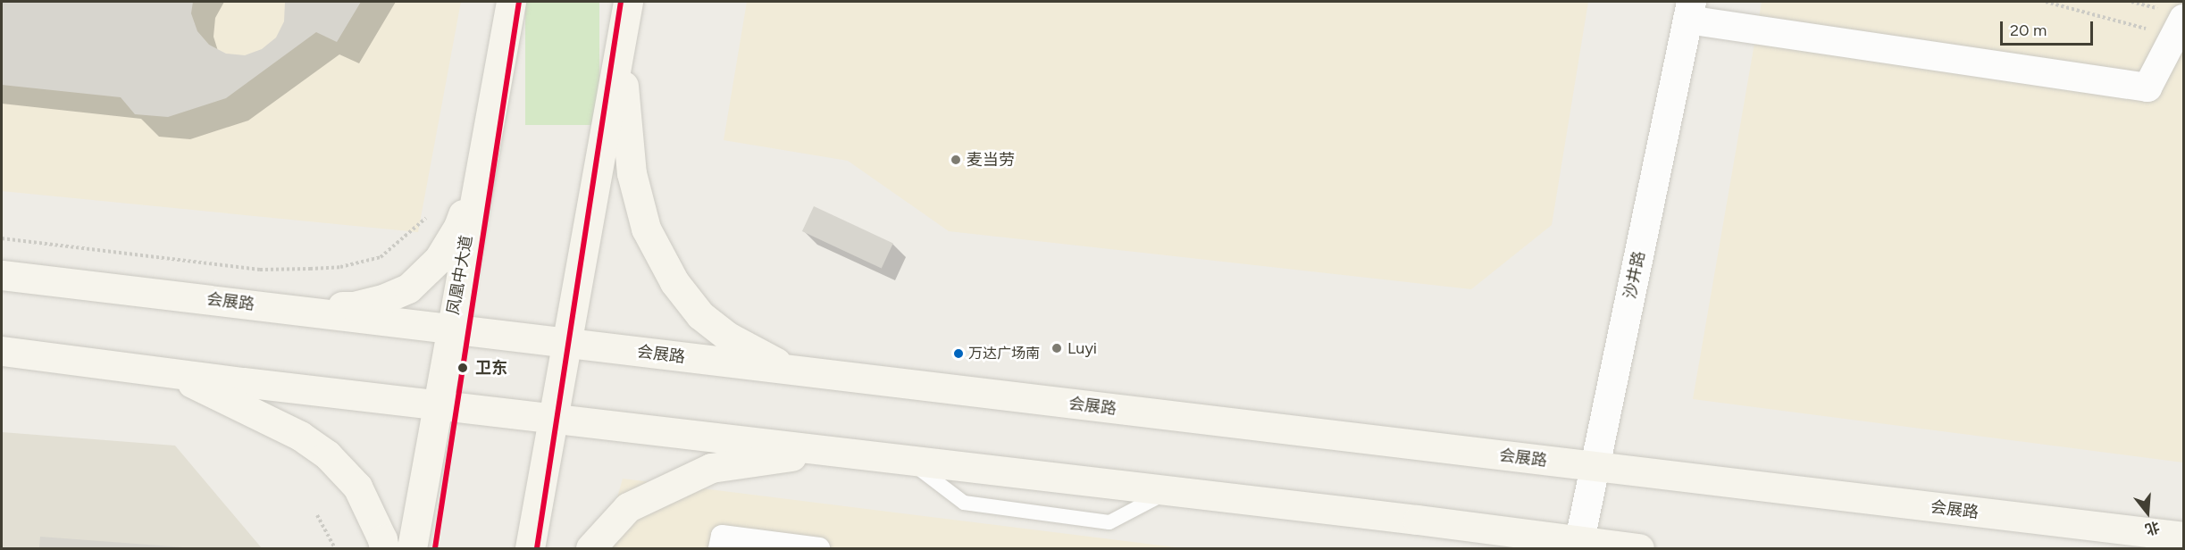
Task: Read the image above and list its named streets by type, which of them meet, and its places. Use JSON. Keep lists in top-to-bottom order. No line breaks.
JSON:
{"streets":{"main road":["凤凰中大道","会展路"],"street":["沙井路"]},"crossings":[["凤凰中大道","会展路"],["沙井路","会展路"]],"places":["麦当劳","Luyi","万达广场南","卫东"],"scale_bar":"20 m","north":"bottom"}
